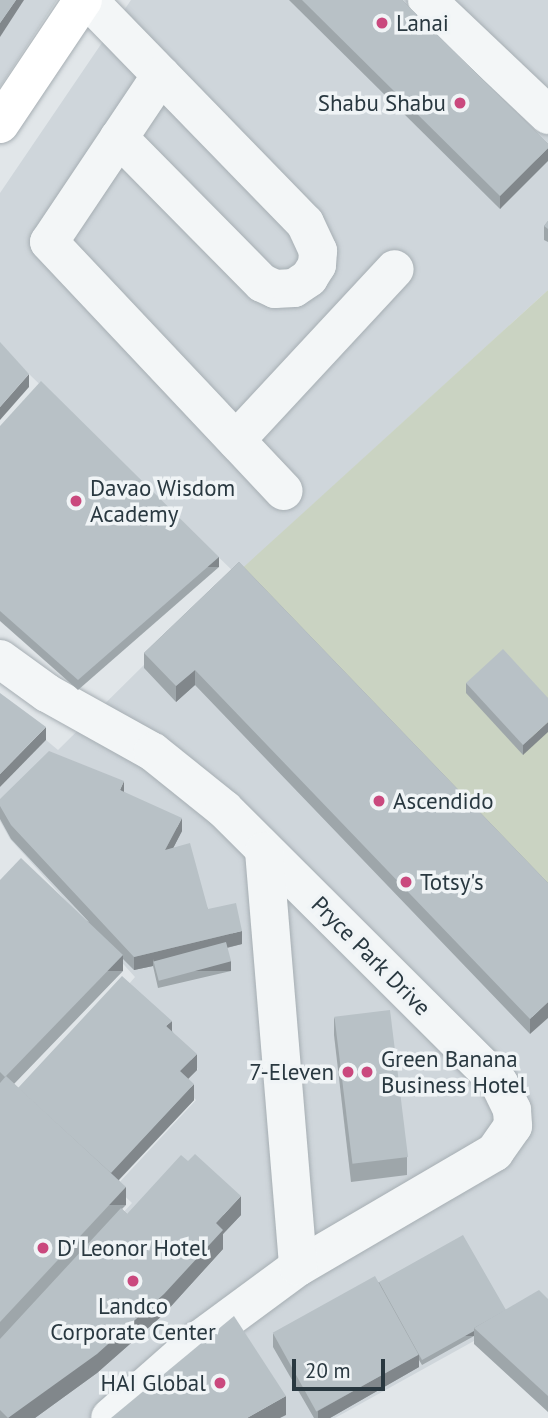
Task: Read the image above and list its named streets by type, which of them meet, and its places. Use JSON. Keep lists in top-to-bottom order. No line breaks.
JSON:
{"streets":{"street":["Pryce Park Drive"]},"places":["Lanai","Shabu Shabu","Davao Wisdom Academy","Ascendido","Totsy's","7-Eleven","Green Banana Business Hotel","D' Leonor Hotel","Landco Corporate Center","HAI Global"],"scale_bar":"20 m"}
